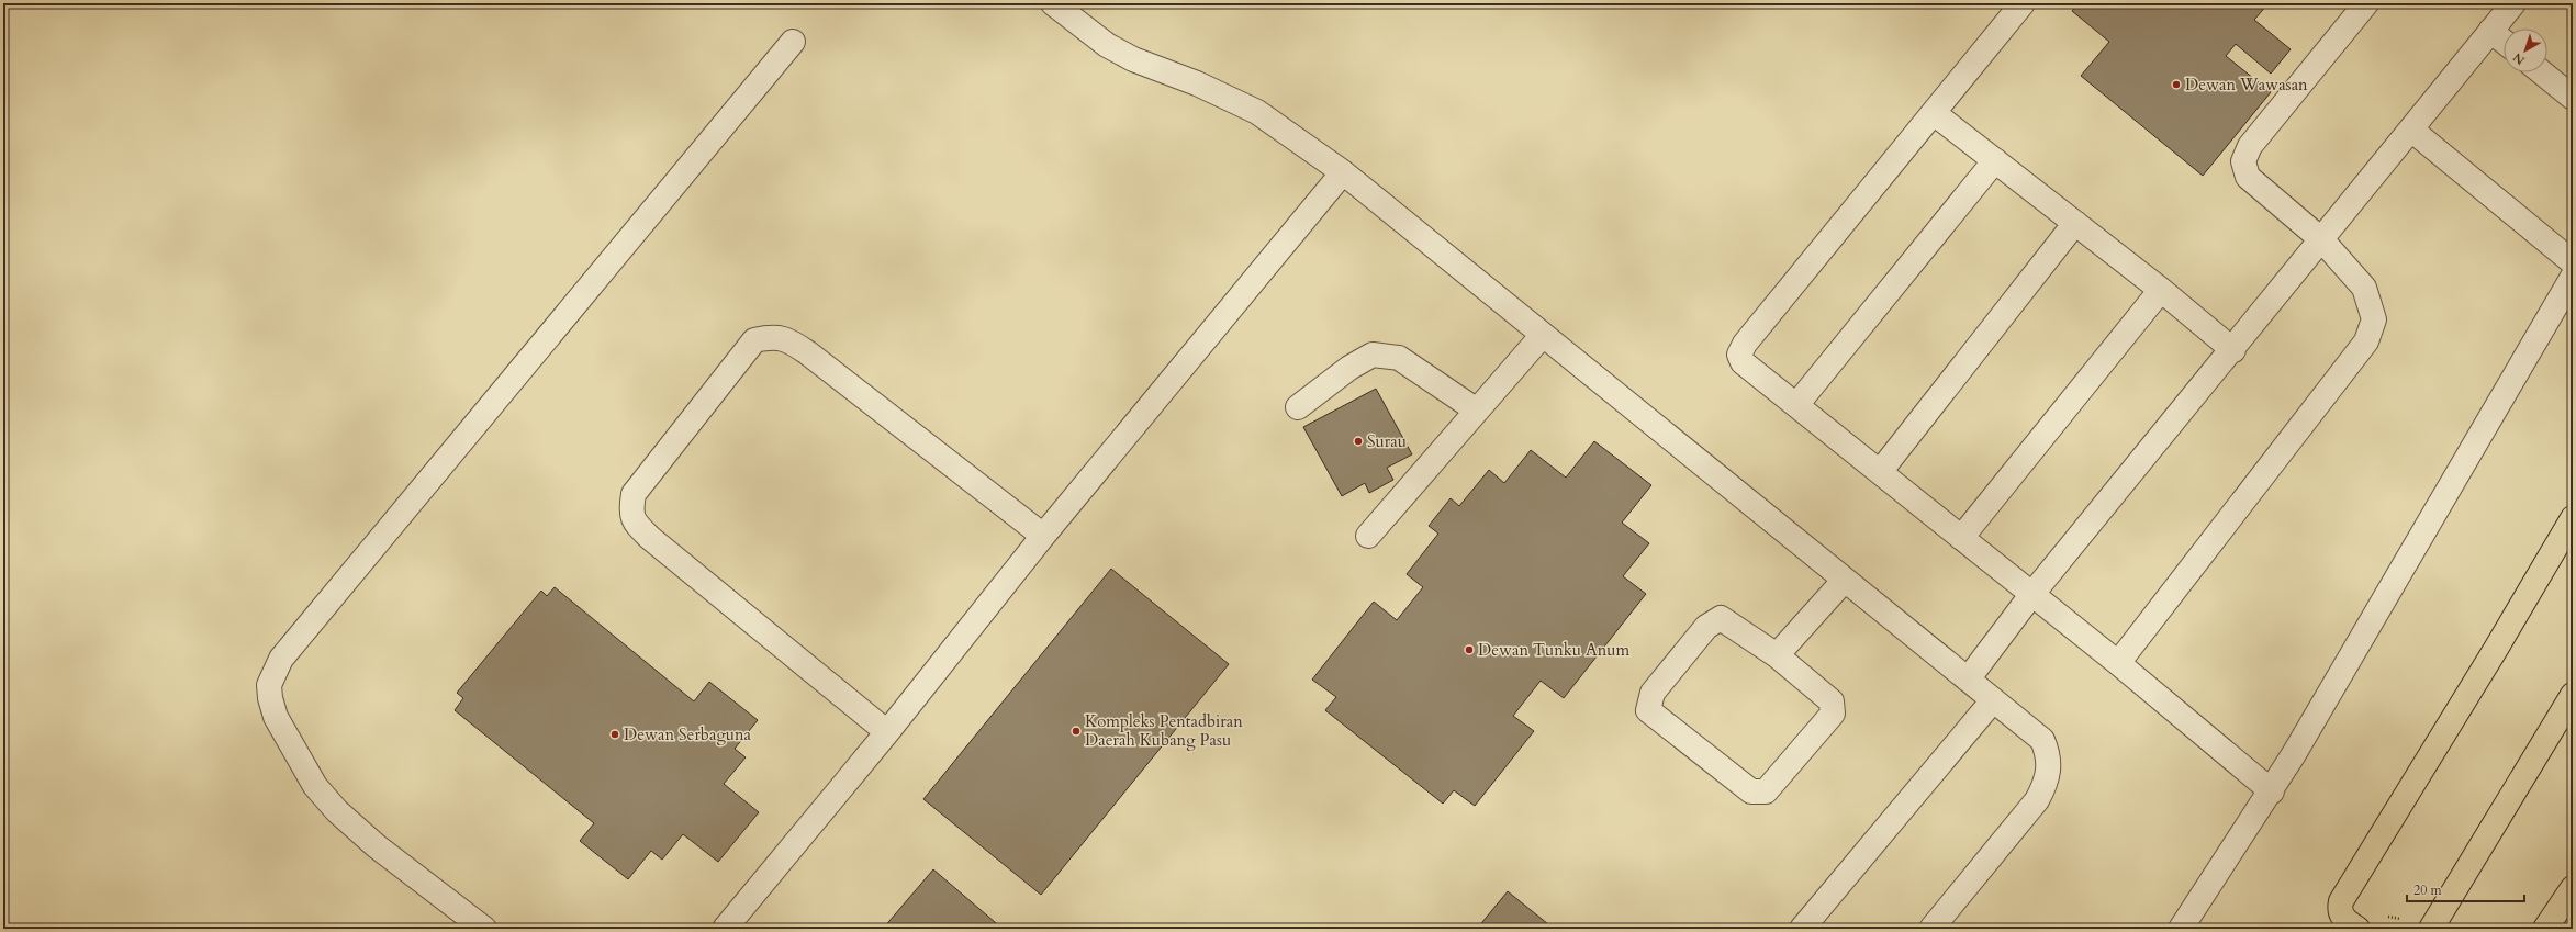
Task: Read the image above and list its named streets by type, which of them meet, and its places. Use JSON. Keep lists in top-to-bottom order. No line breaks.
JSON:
{"places":["Dewan Wawasan","Surau","Dewan Tunku Anum","Kompleks Pentadbiran Daerah Kubang Pasu","Dewan Serbaguna"],"scale_bar":"20 m","north":"bottom left"}
